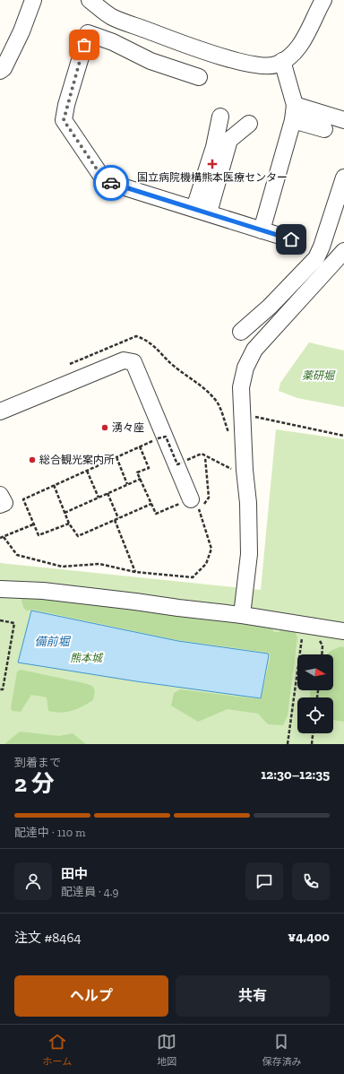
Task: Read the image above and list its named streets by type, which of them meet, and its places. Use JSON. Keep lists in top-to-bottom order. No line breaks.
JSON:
{"water":["備前堀"],"parks":["薬研堀","熊本城"],"places":{"health":["国立病院機構熊本医療センター"],"other":["湧々座","総合観光案内所"]},"north":"right","page":{"heading":["2 分","到着まで","12:30–12:35"],"panel":["田中","配達員 · 4.9","注文 #8464","¥4,400"],"bar":"配達中 · 110 m","buttons":["ヘルプ","共有"],"tabs":["ホーム","地図","保存済み"]}}
